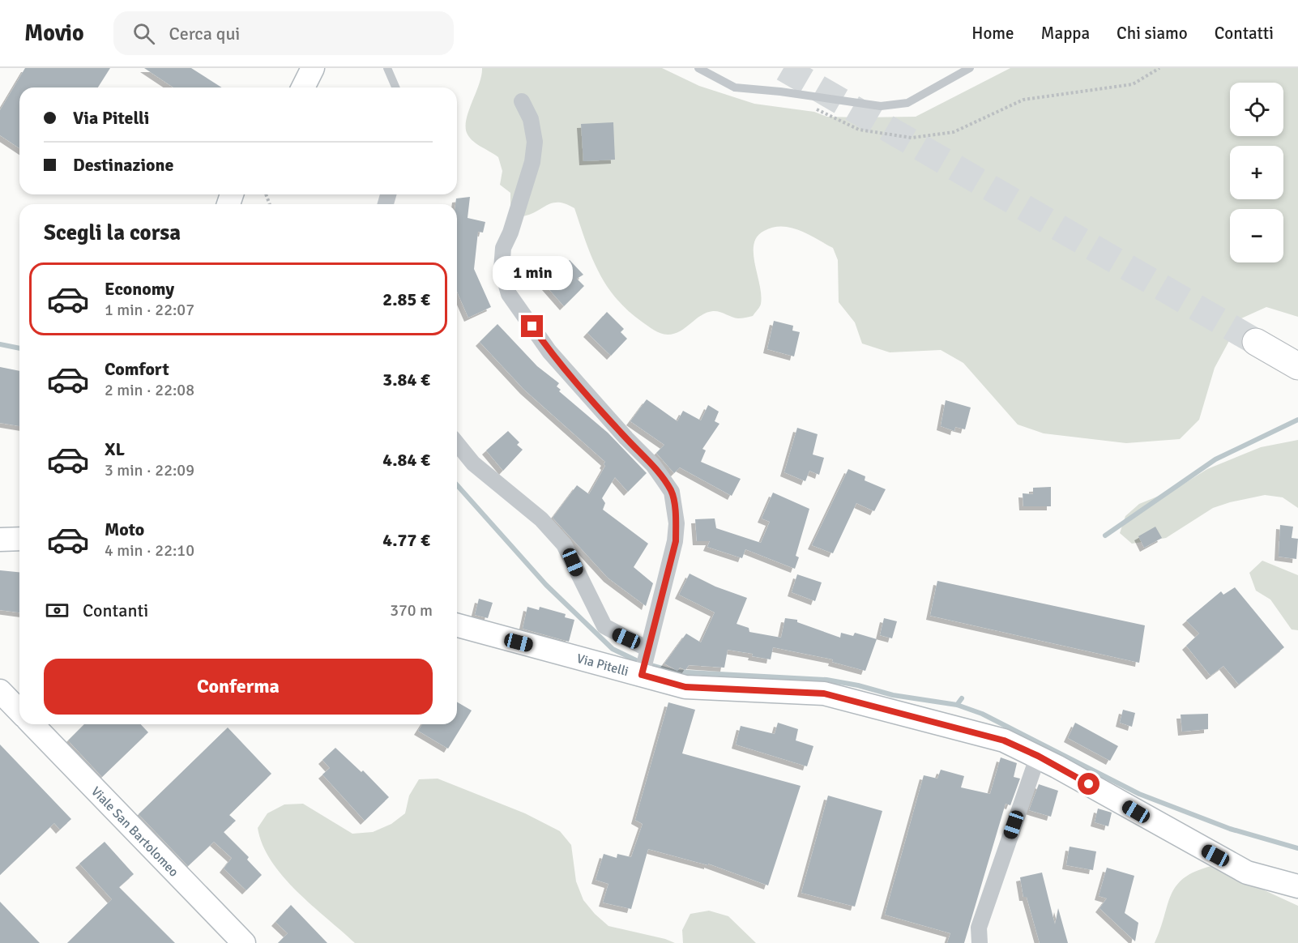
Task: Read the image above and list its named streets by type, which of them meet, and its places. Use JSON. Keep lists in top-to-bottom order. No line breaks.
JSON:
{"streets":{"street":["Via Pitelli","Viale San Bartolomeo"]},"page":{"header":"Movio","search":"Cerca qui","nav":["Home","Mappa","Chi siamo","Contatti"],"map_buttons":["+","−"],"banner":["Via Pitelli","Destinazione"],"heading":"Scegli la corsa","bubble":"1 min","list":[{"name":"Economy","note":"1 min · 22:07","value":"2.85 €"},{"name":"Comfort","note":"2 min · 22:08","value":"3.84 €"},{"name":"XL","note":"3 min · 22:09","value":"4.84 €"},{"name":"Moto","note":"4 min · 22:10","value":"4.77 €"}],"pay":["Contanti","370 m"],"buttons":"Conferma"}}
